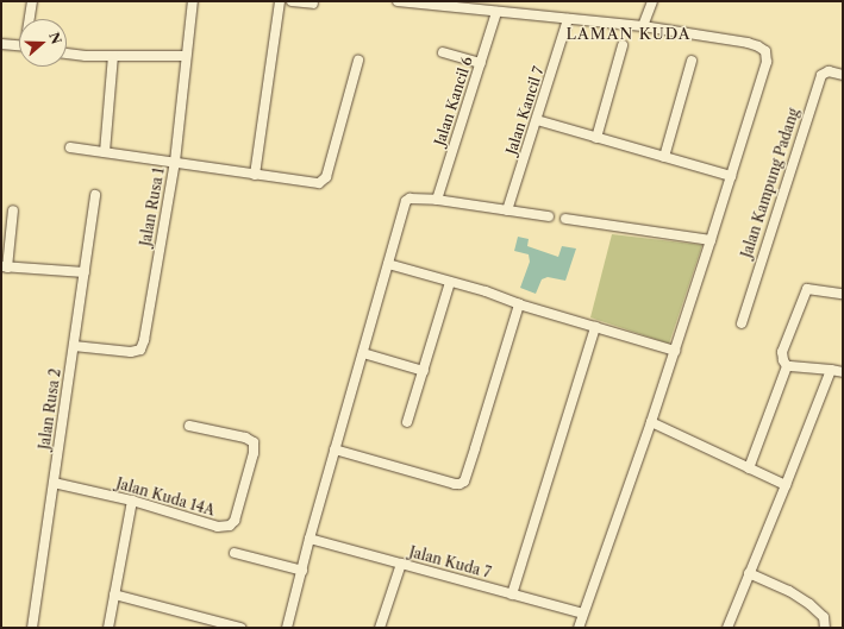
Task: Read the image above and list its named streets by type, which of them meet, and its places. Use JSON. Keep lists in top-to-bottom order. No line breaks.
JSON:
{"streets":{"street":["Jalan Kancil 6","Jalan Kancil 7","Jalan Kampung Padang","Jalan Rusa 1","Jalan Rusa 2","Jalan Kuda 14A","Jalan Kuda 7"]},"crossings":[["Jalan Rusa 1","Jalan Rusa 2"],["Jalan Rusa 2","Jalan Kuda 14A"]],"districts":["LAMAN KUDA"],"north":"right"}
